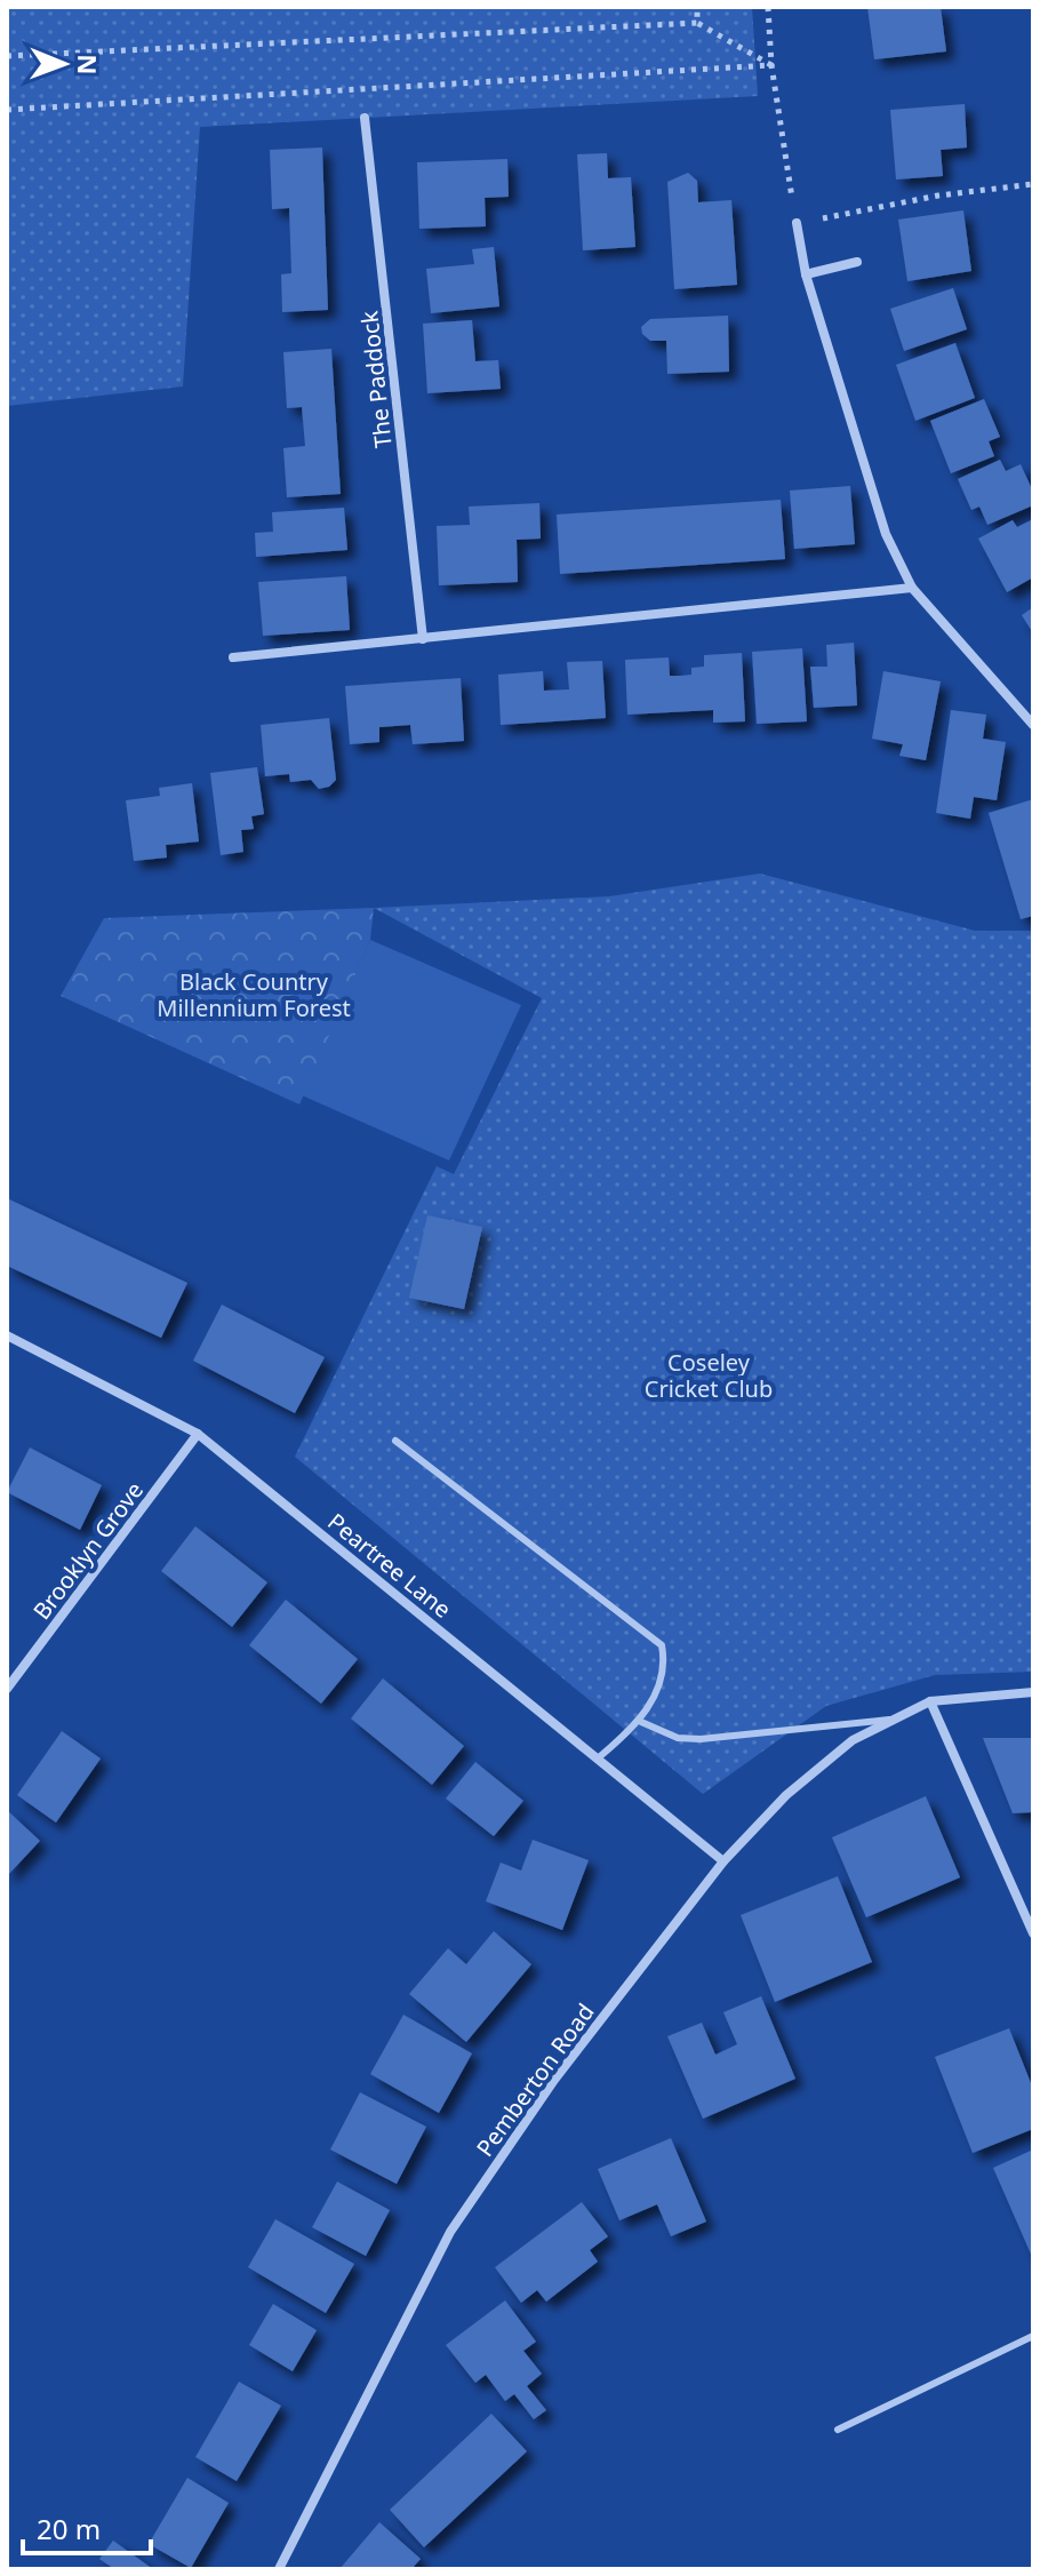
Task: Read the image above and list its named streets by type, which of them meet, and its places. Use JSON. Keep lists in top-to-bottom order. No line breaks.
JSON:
{"streets":{"street":["The Paddock","Brooklyn Grove","Peartree Lane","Pemberton Road"]},"crossings":[["Brooklyn Grove","Peartree Lane"],["Peartree Lane","Pemberton Road"]],"parks":["Black Country Millennium Forest","Coseley Cricket Club"],"scale_bar":"20 m","north":"right"}
